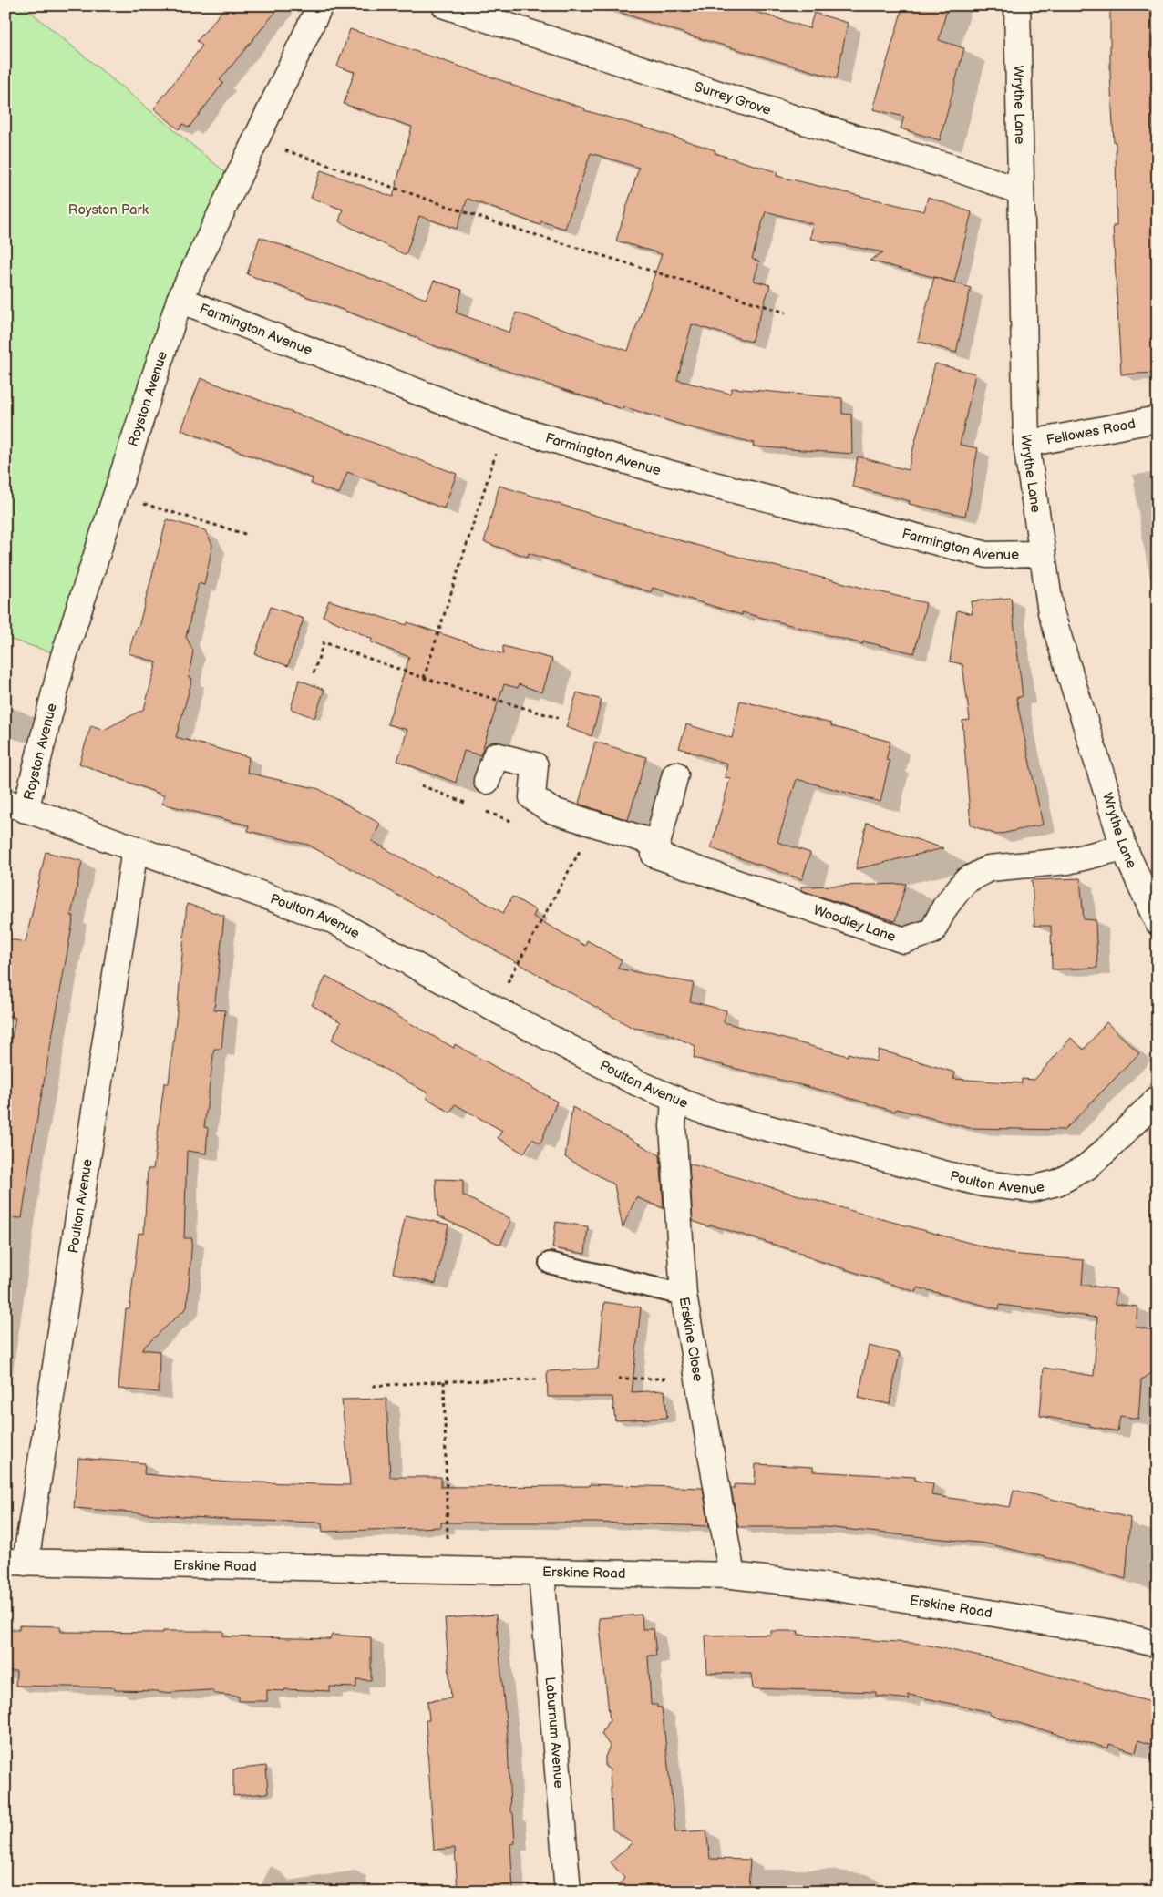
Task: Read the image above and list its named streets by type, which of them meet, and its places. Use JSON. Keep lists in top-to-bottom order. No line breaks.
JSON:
{"streets":{"street":["Surrey Grove","Wrythe Lane","Farmington Avenue","Royston Avenue","Fellowes Road","Poulton Avenue","Woodley Lane","Erskine Close","Erskine Road","Laburnum Avenue"]},"crossings":[["Surrey Grove","Wrythe Lane"],["Wrythe Lane","Farmington Avenue"],["Wrythe Lane","Fellowes Road"],["Wrythe Lane","Woodley Lane"],["Farmington Avenue","Royston Avenue"],["Royston Avenue","Poulton Avenue"],["Poulton Avenue","Erskine Close"],["Poulton Avenue","Erskine Road"],["Erskine Close","Erskine Road"],["Erskine Road","Laburnum Avenue"]],"parks":["Royston Park"]}
